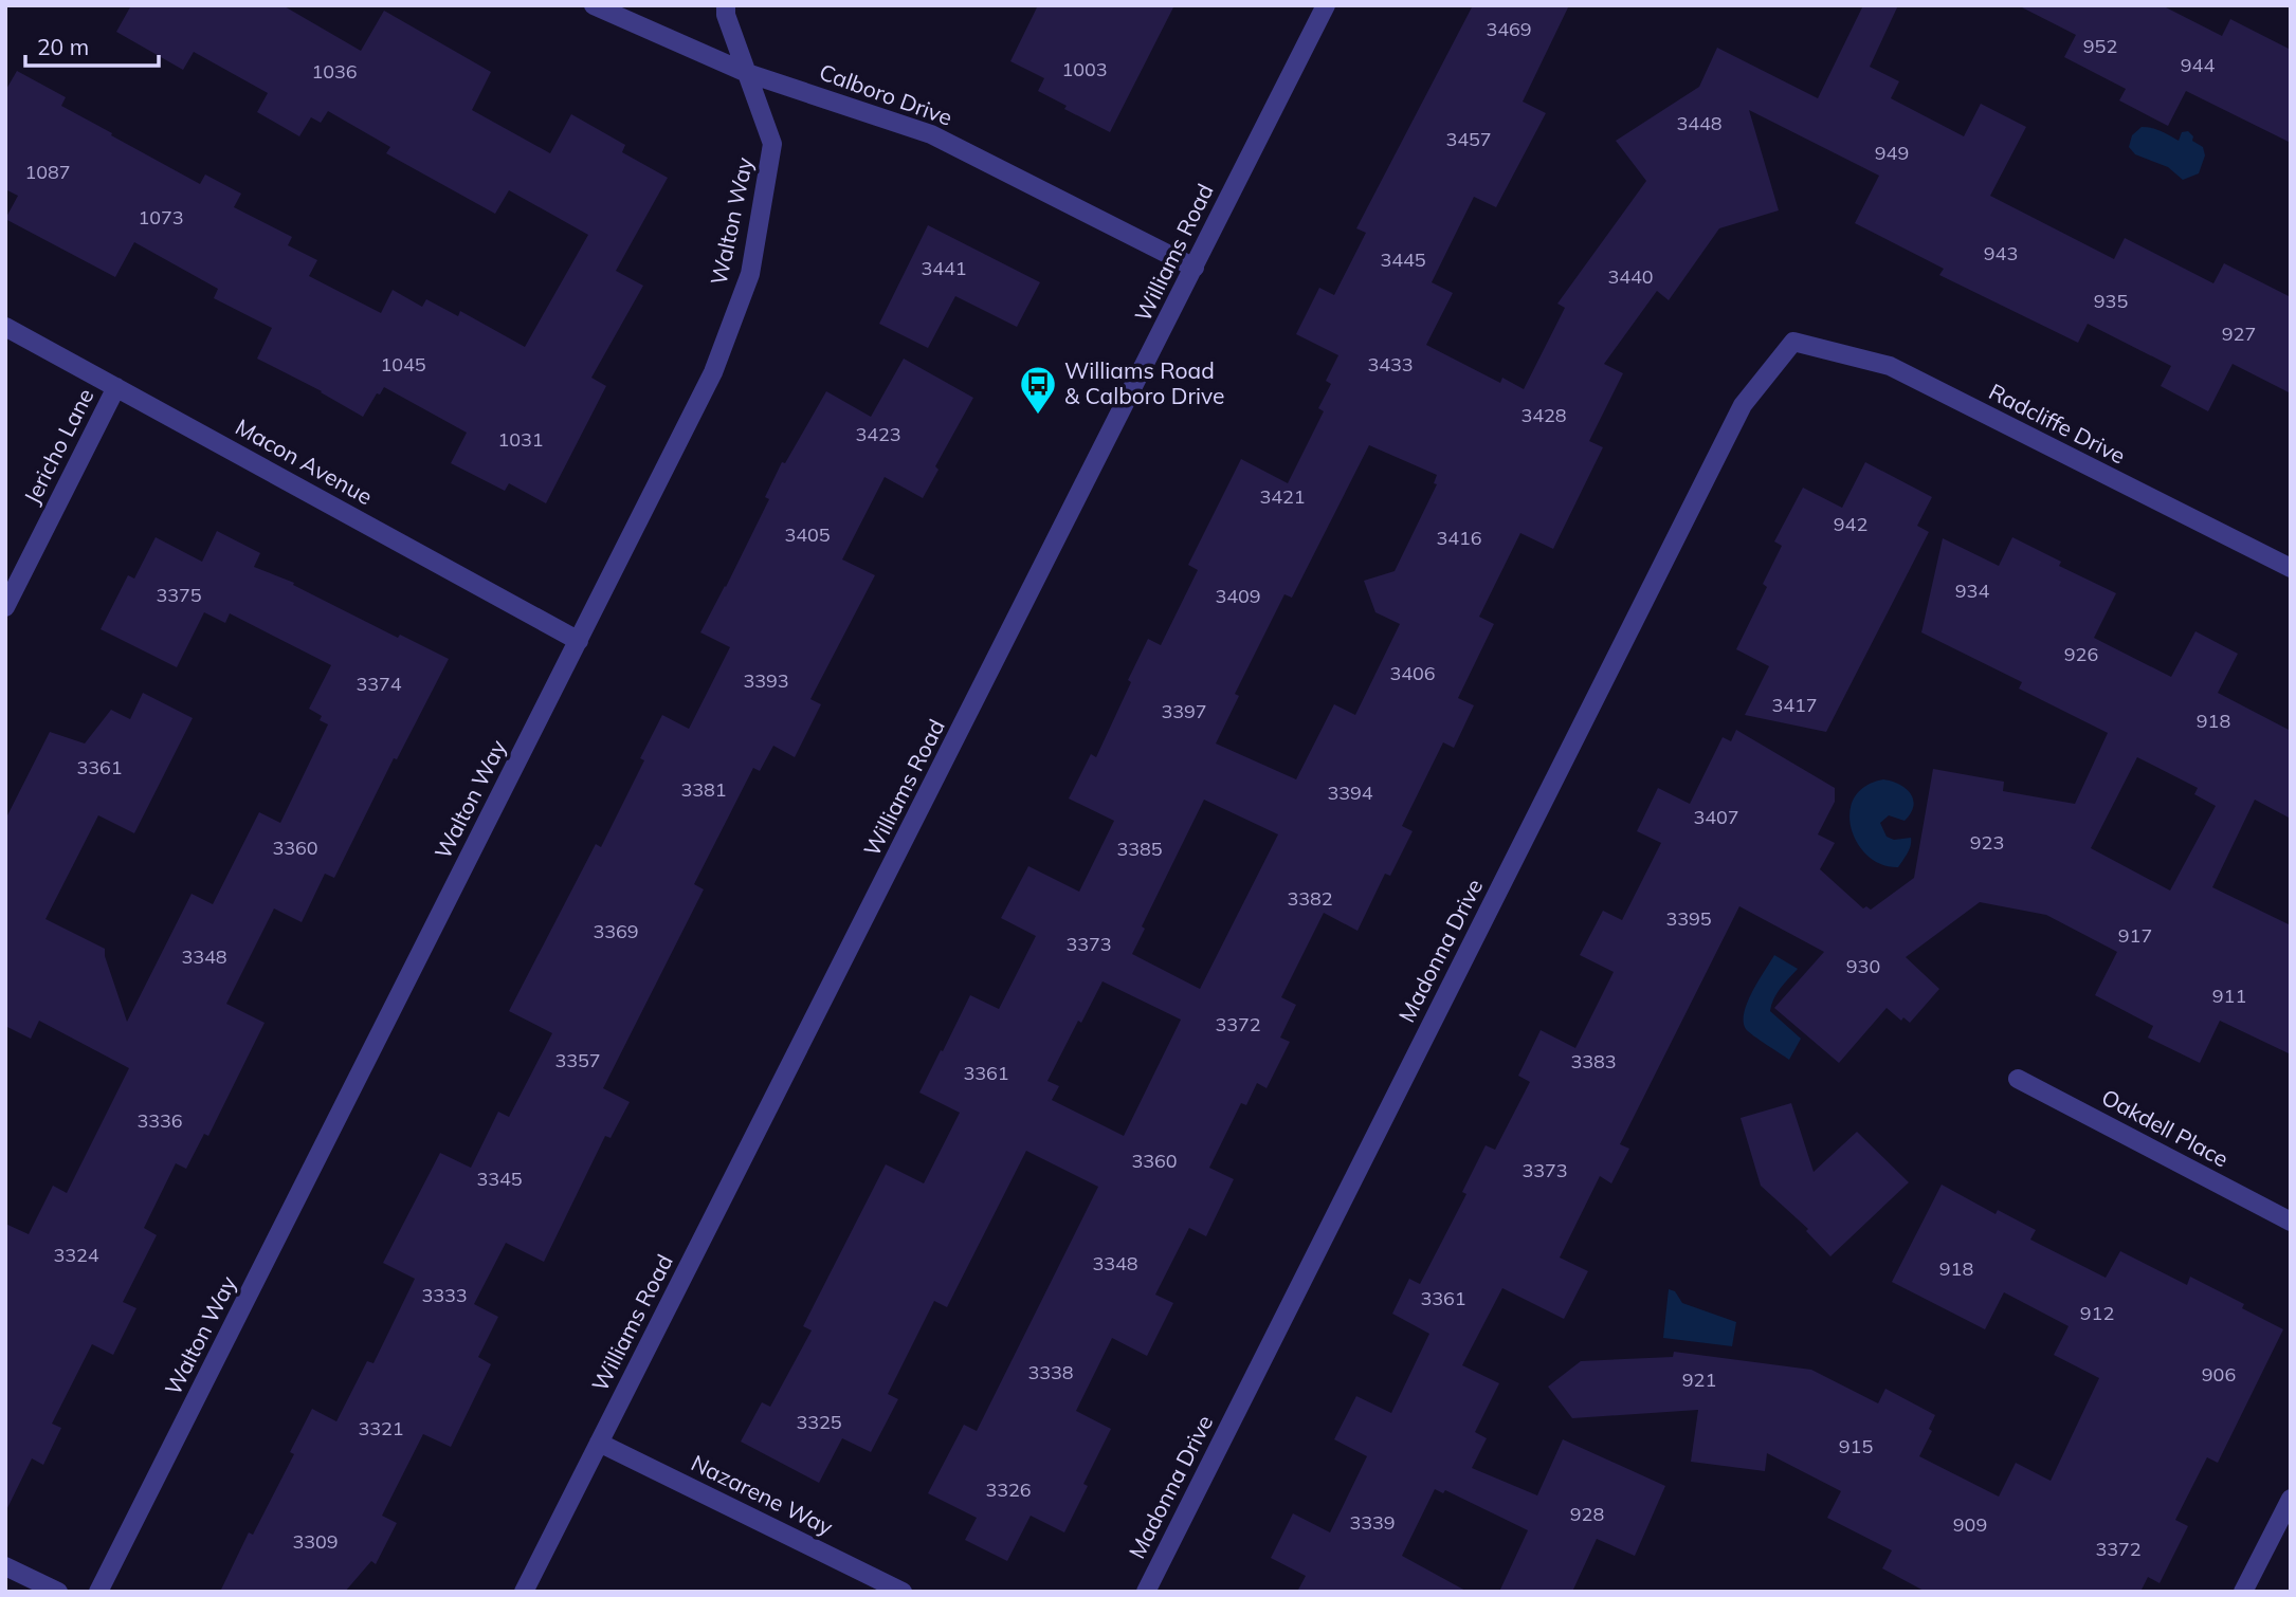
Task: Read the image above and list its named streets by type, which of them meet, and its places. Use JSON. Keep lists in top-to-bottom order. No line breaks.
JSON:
{"streets":{"street":["Calboro Drive","Walton Way","Williams Road","Radcliffe Drive","Jericho Lane","Macon Avenue","Madonna Drive","Oakdell Place","Nazarene Way"]},"crossings":[["Calboro Drive","Walton Way"],["Calboro Drive","Williams Road"],["Walton Way","Macon Avenue"],["Williams Road","Nazarene Way"],["Radcliffe Drive","Madonna Drive"],["Jericho Lane","Macon Avenue"]],"places":{"bus stop":["Williams Road & Calboro Drive"]},"house_numbers":["3469","952","944","1003","1036","3448","3457","949","1087","1073","943","3445","3441","3440","935","927","1045","3433","3428","3423","1031","3421","942","3405","3416","934","3375","3409","926","3406","3393","3374","3417","3397","918","3361","3381","3394","3407","923","3360","3385","3382","3395","3369","917","3373","3348","930","911","3372","3357","3383","3361","3336","3360","3373","3345","3324","3348","918","3333","3361","912","3338","906","921","3325","3321","915","3326","928","3339","909","3309","3372"],"scale_bar":"20 m"}
